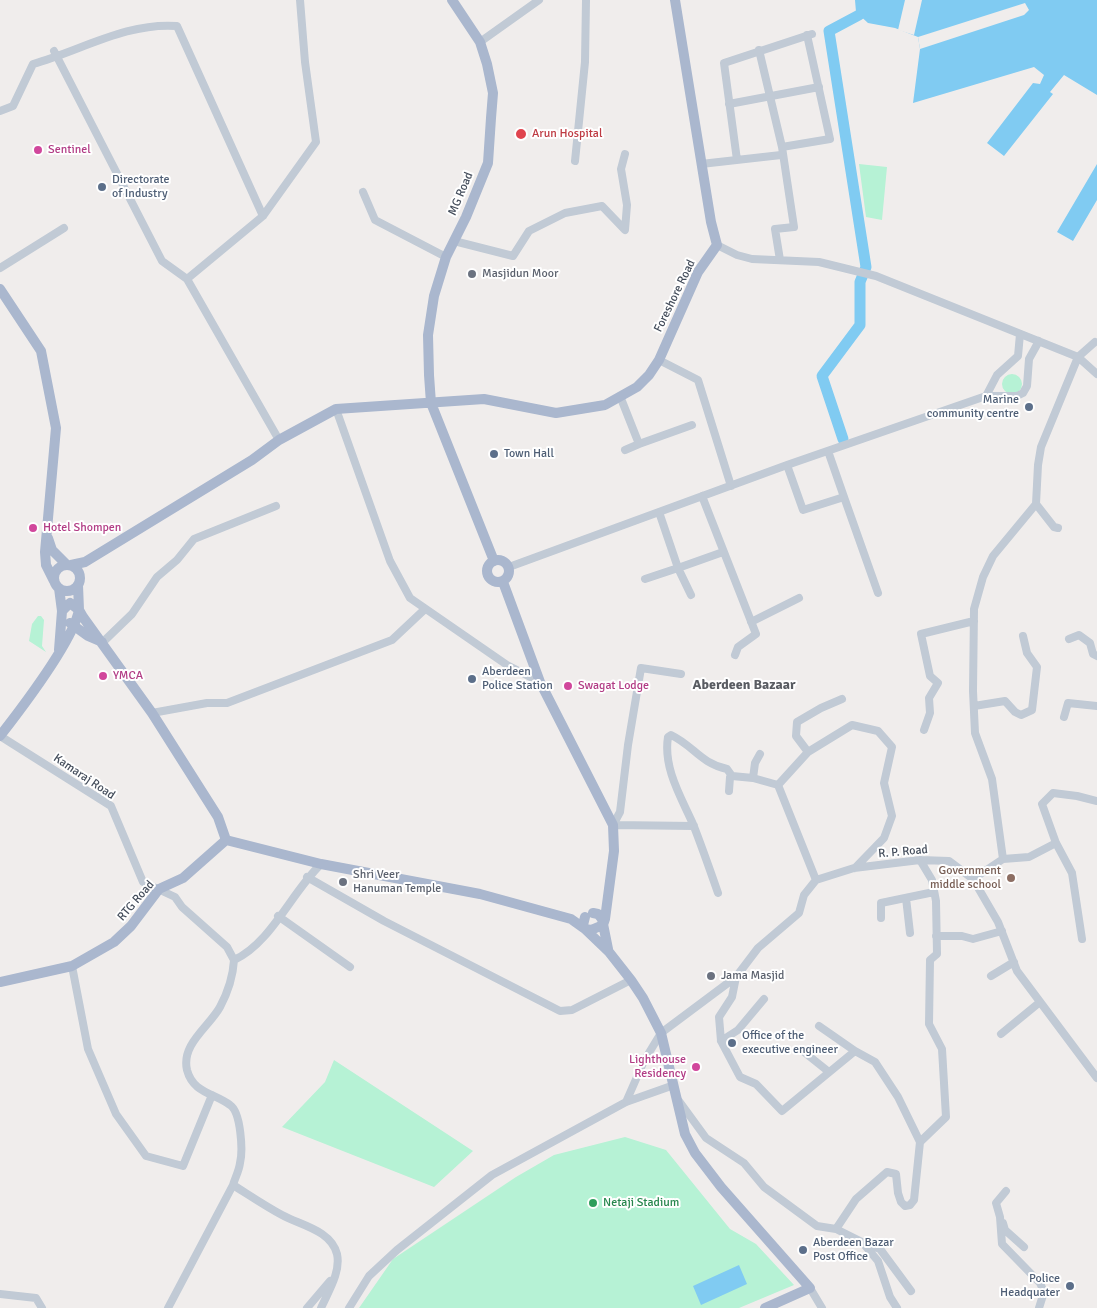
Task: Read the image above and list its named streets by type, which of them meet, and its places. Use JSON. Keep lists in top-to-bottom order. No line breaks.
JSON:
{"streets":{"main road":["MG Road","Foreshore Road","RTG Road"],"street":["Kamaraj Road","R. P. Road"]},"crossings":[["MG Road","Foreshore Road"],["Kamaraj Road","RTG Road"]],"districts":["Aberdeen Bazaar"],"places":["Arun Hospital","Sentinel","Directorate of Industry","Masjidun Moor","Marine community centre","Town Hall","Hotel Shompen","YMCA","Aberdeen Police Station","Swagat Lodge","Government middle school","Shri Veer Hanuman Temple","Jama Masjid","Office of the executive engineer","Lighthouse Residency","Netaji Stadium","Aberdeen Bazar Post Office","Police Headquater"]}
